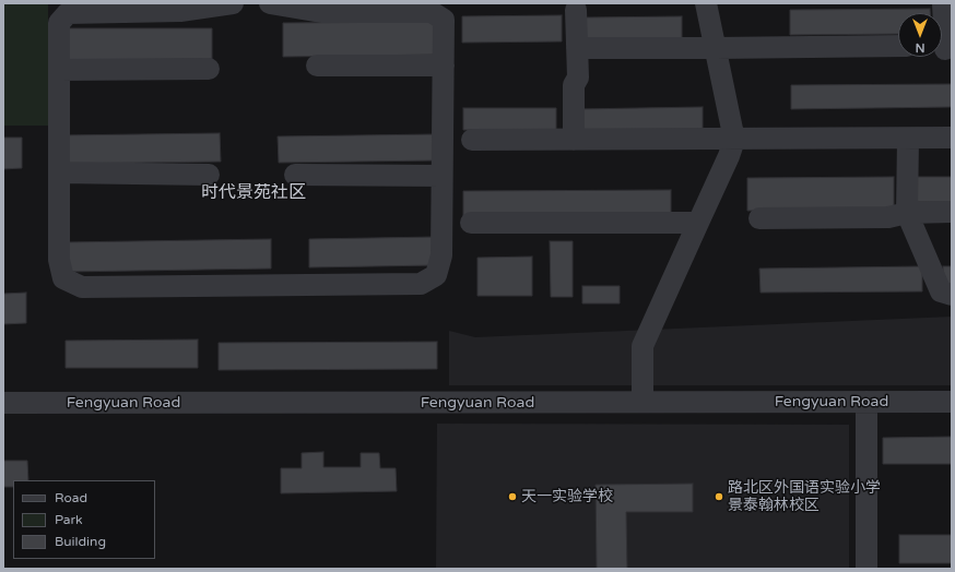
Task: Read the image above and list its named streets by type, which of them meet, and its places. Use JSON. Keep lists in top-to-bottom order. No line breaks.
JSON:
{"streets":{"street":["Fengyuan Road"]},"districts":["时代景苑社区"],"places":["天一实验学校","路北区外国语实验小学 景泰翰林校区"],"legend":["Road","Park","Building"],"north":"bottom"}
